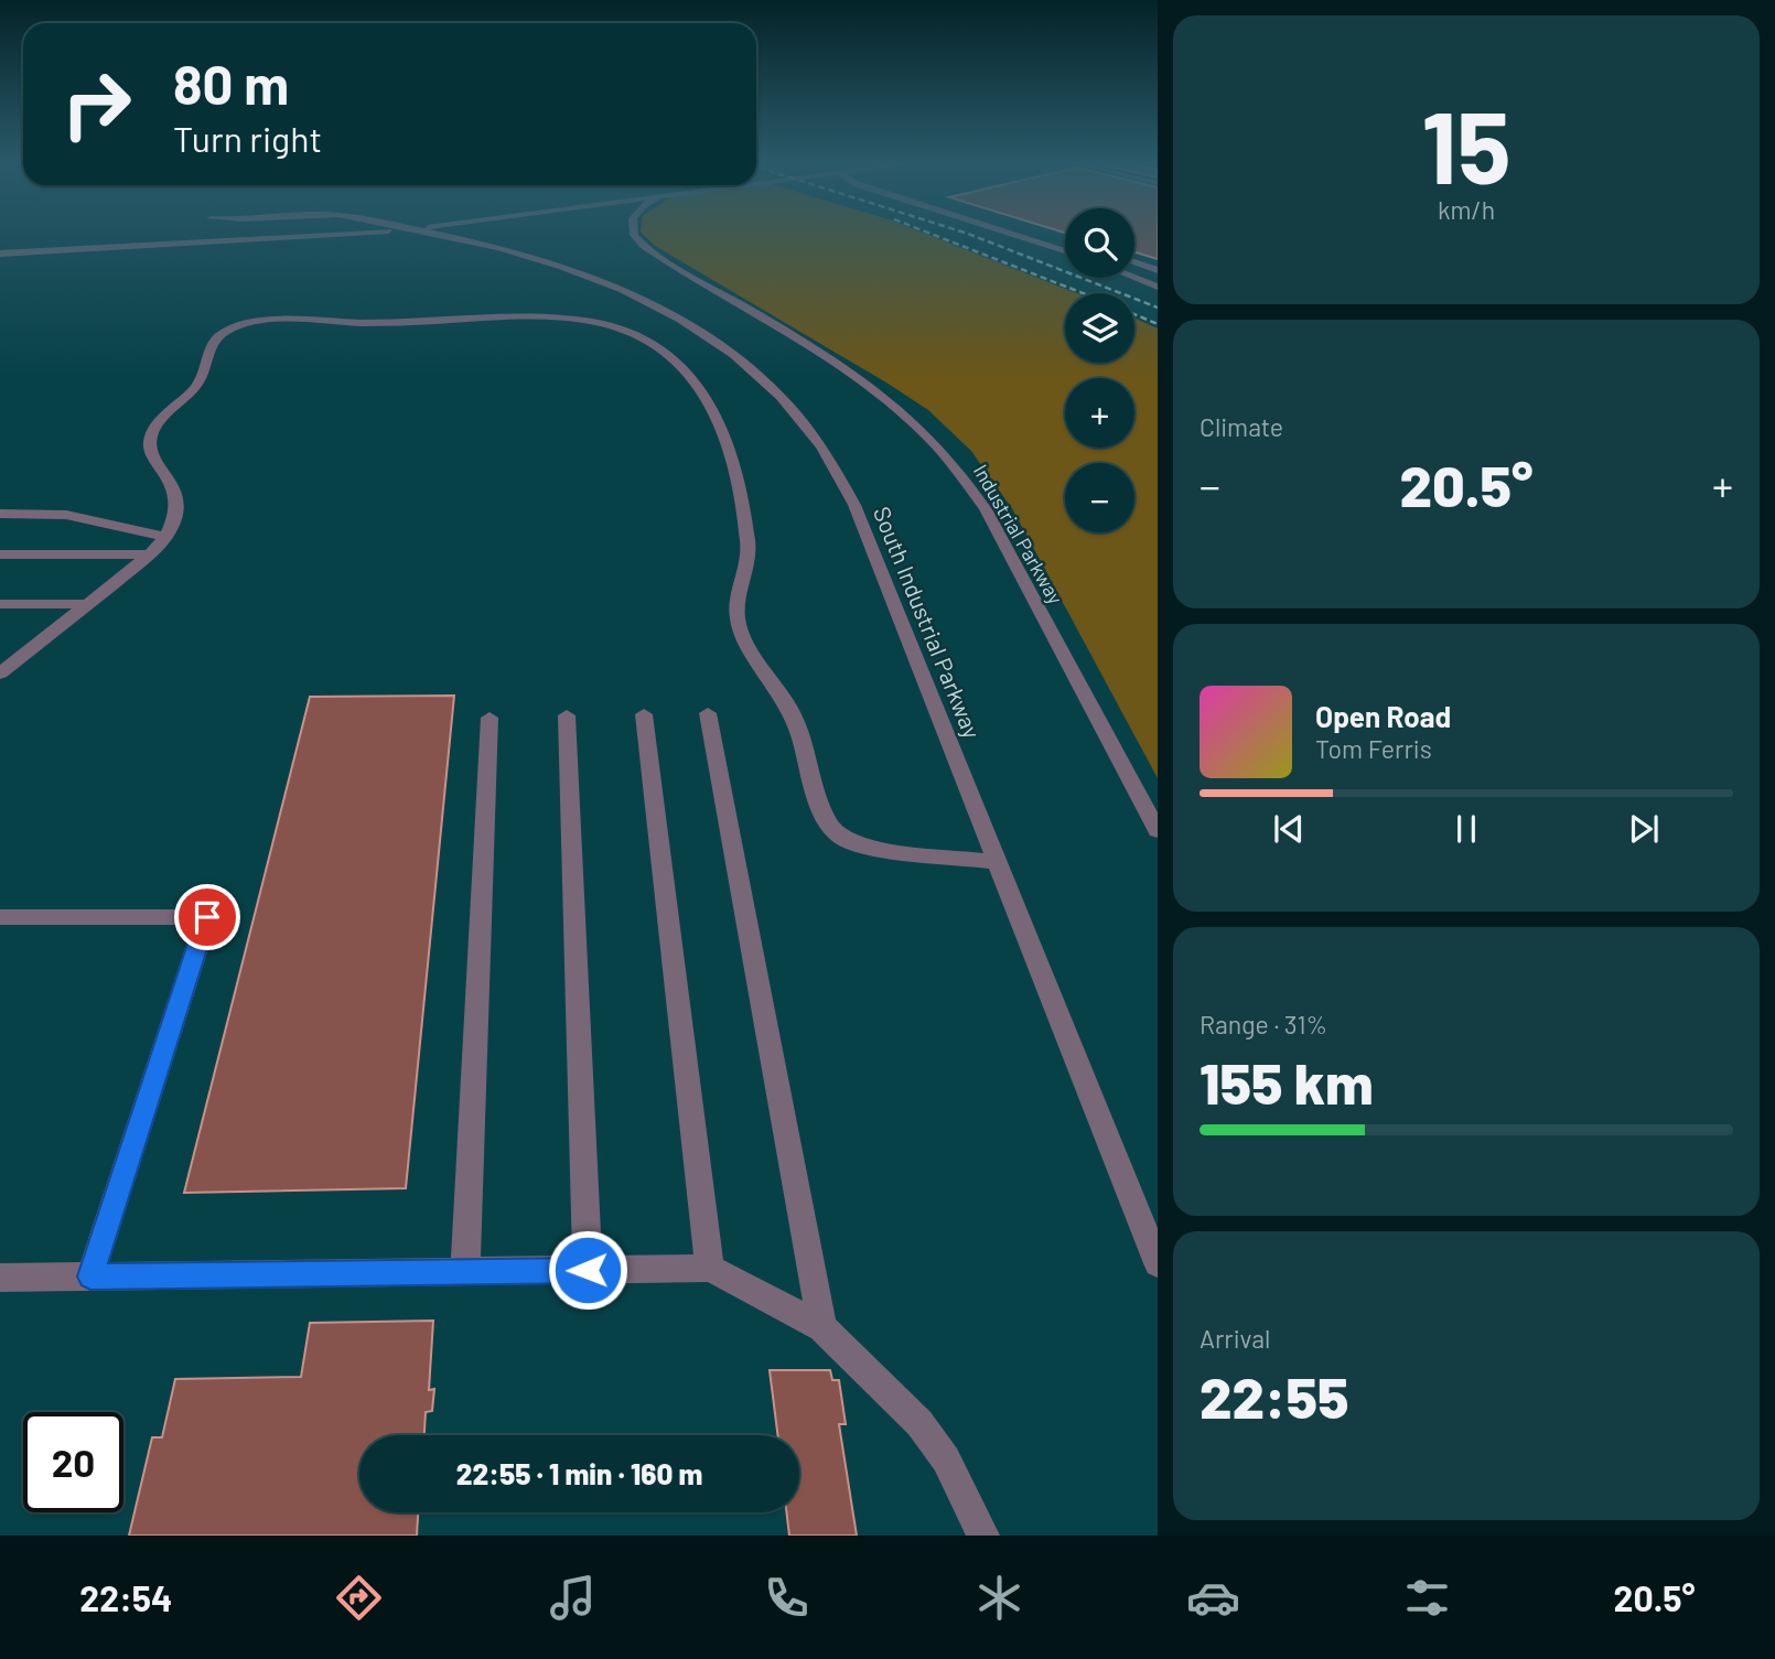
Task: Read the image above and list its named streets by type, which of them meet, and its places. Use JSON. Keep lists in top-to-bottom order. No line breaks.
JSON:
{"streets":{"street":["Industrial Parkway","South Industrial Parkway"]},"page":{"tile":[["15","km/h"],"Climate",["Range · 31%","155 km"],["Arrival","22:55"]],"turn":["80 m","Turn right"],"map_buttons":["+","−"],"heat":["−","20.5°","+"],"song":["Open Road","Tom Ferris"],"limit":"20","trip":"22:55 · 1 min · 160 m","tabs":["22:54","20.5°"]}}
